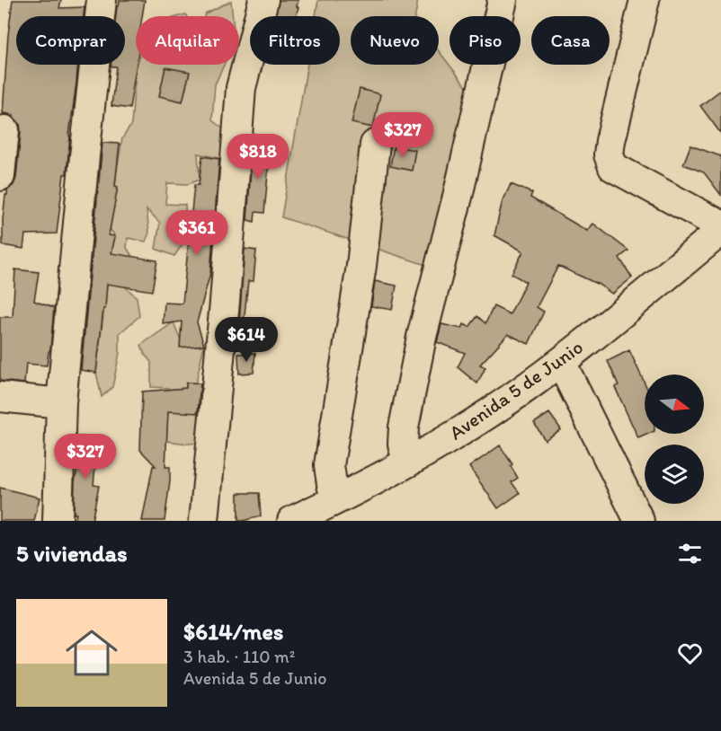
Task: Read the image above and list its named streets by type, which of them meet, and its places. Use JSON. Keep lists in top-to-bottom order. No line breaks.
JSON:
{"streets":{"street":["Avenida 5 de Junio"]},"north":"right","page":{"chip":["Comprar","Alquilar","Filtros","Nuevo","Piso","Casa"],"price":["$327","$818","$361","$614","$327"],"heading":"5 viviendas","list":[{"name":"$614/mes","note":"3 hab. · 110 m² · Avenida 5 de Junio"}]}}
